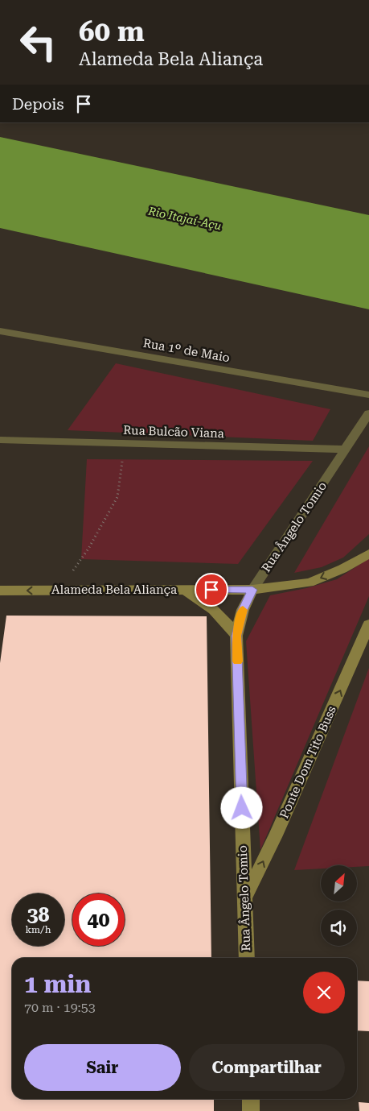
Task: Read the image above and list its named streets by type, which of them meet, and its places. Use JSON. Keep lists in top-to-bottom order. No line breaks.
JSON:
{"streets":{"street":["Rua 1º de Maio","Rua Bulcão Viana","Rua Ângelo Tomio","Alameda Bela Aliança","Ponte Dom Tito Buss"]},"crossings":[["Rua Bulcão Viana","Rua Ângelo Tomio"],["Rua Ângelo Tomio","Alameda Bela Aliança"],["Rua Ângelo Tomio","Ponte Dom Tito Buss"]],"one_way":["Ponte Dom Tito Buss"],"water":["Rio Itajaí-Açu"],"north":"top right","page":{"turn":["60 m","Alameda Bela Aliança"],"then":"Depois","speed":"38 km/h","limit":"40","heading":["1 min","70 m · 19:53"],"buttons":["Sair","Compartilhar"]}}
